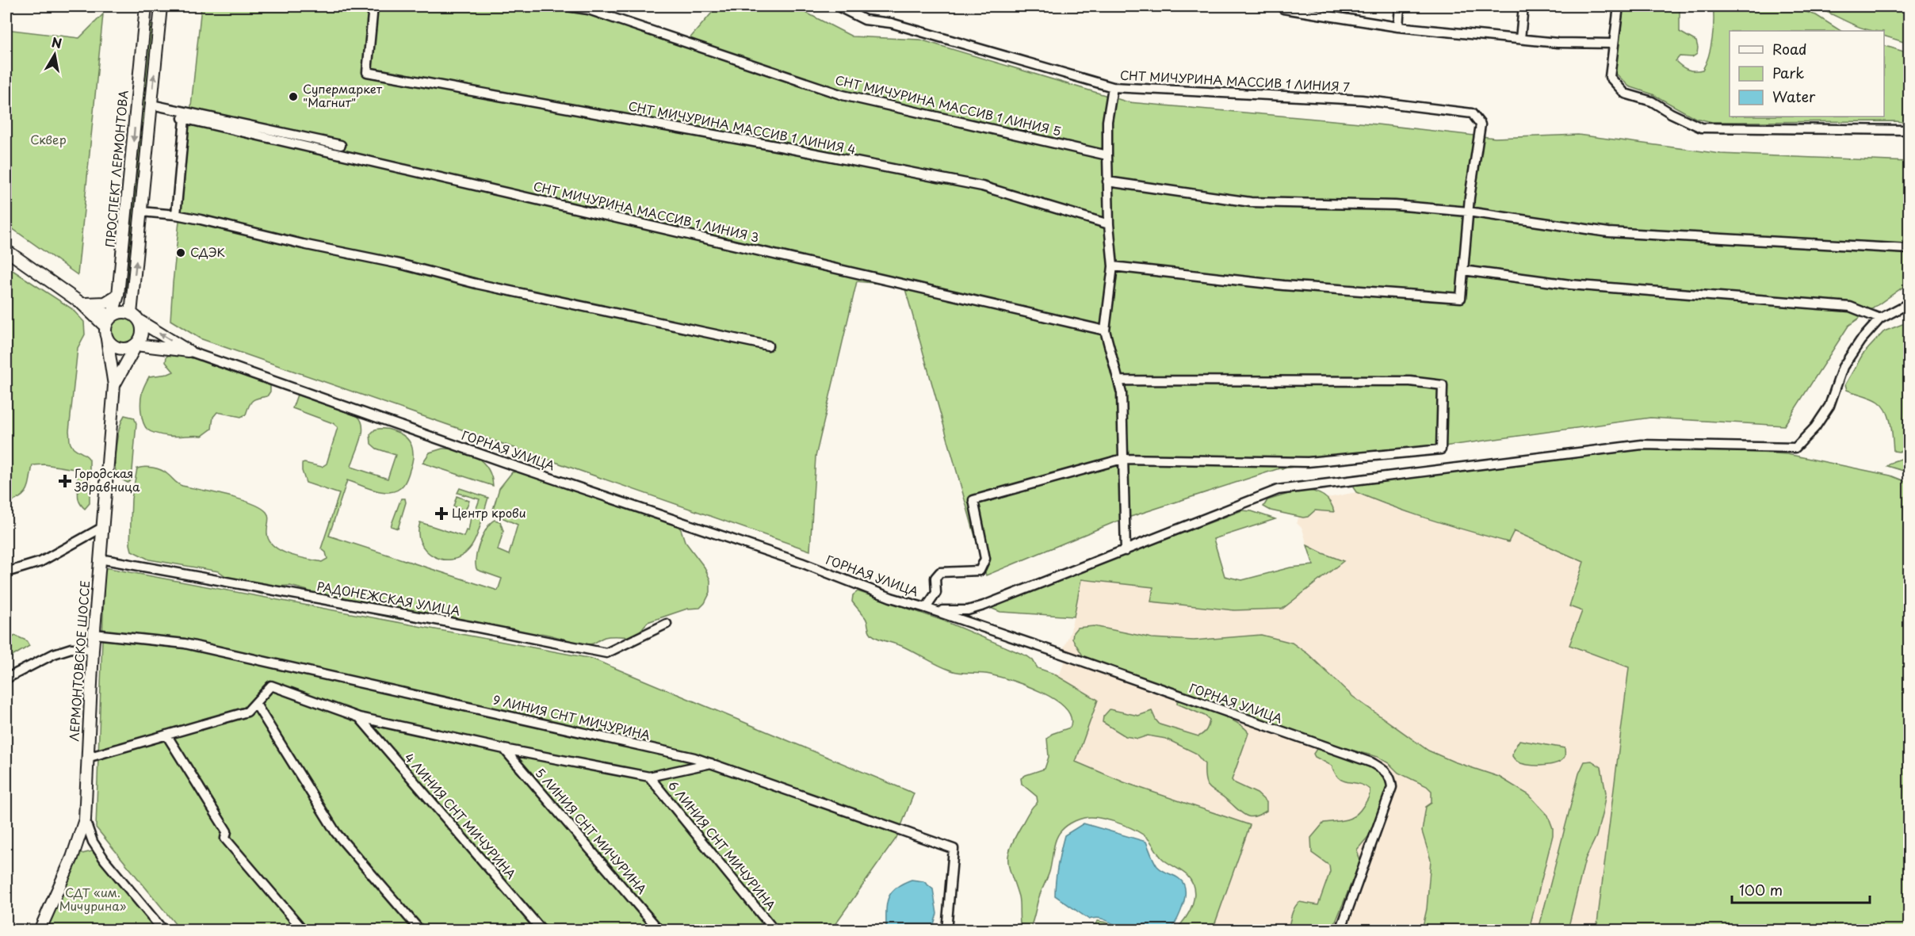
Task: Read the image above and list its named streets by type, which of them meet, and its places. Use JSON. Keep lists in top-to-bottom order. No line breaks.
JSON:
{"streets":{"street":["СНТ МИЧУРИНА МАССИВ 1 ЛИНИЯ 7","СНТ МИЧУРИНА МАССИВ 1 ЛИНИЯ 5","СНТ МИЧУРИНА МАССИВ 1 ЛИНИЯ 4","ПРОСПЕКТ ЛЕРМОНТОВА","СНТ МИЧУРИНА МАССИВ 1 ЛИНИЯ 3","ГОРНАЯ УЛИЦА","РАДОНЕЖСКАЯ УЛИЦА","ЛЕРМОНТОВСКОЕ ШОССЕ","9 ЛИНИЯ СНТ МИЧУРИНА","4 ЛИНИЯ СНТ МИЧУРИНА","5 ЛИНИЯ СНТ МИЧУРИНА","6 ЛИНИЯ СНТ МИЧУРИНА"]},"crossings":[["РАДОНЕЖСКАЯ УЛИЦА","ЛЕРМОНТОВСКОЕ ШОССЕ"],["ЛЕРМОНТОВСКОЕ ШОССЕ","9 ЛИНИЯ СНТ МИЧУРИНА"]],"parks":["Сквер","СДТ «им. Мичурина»"],"places":{"other":["Супермаркет \"Магнит\"","СДЭК"],"health":["Городская Здравница","Центр крови"]},"legend":["Road","Park","Water"],"scale_bar":"100 m","north":"top"}
